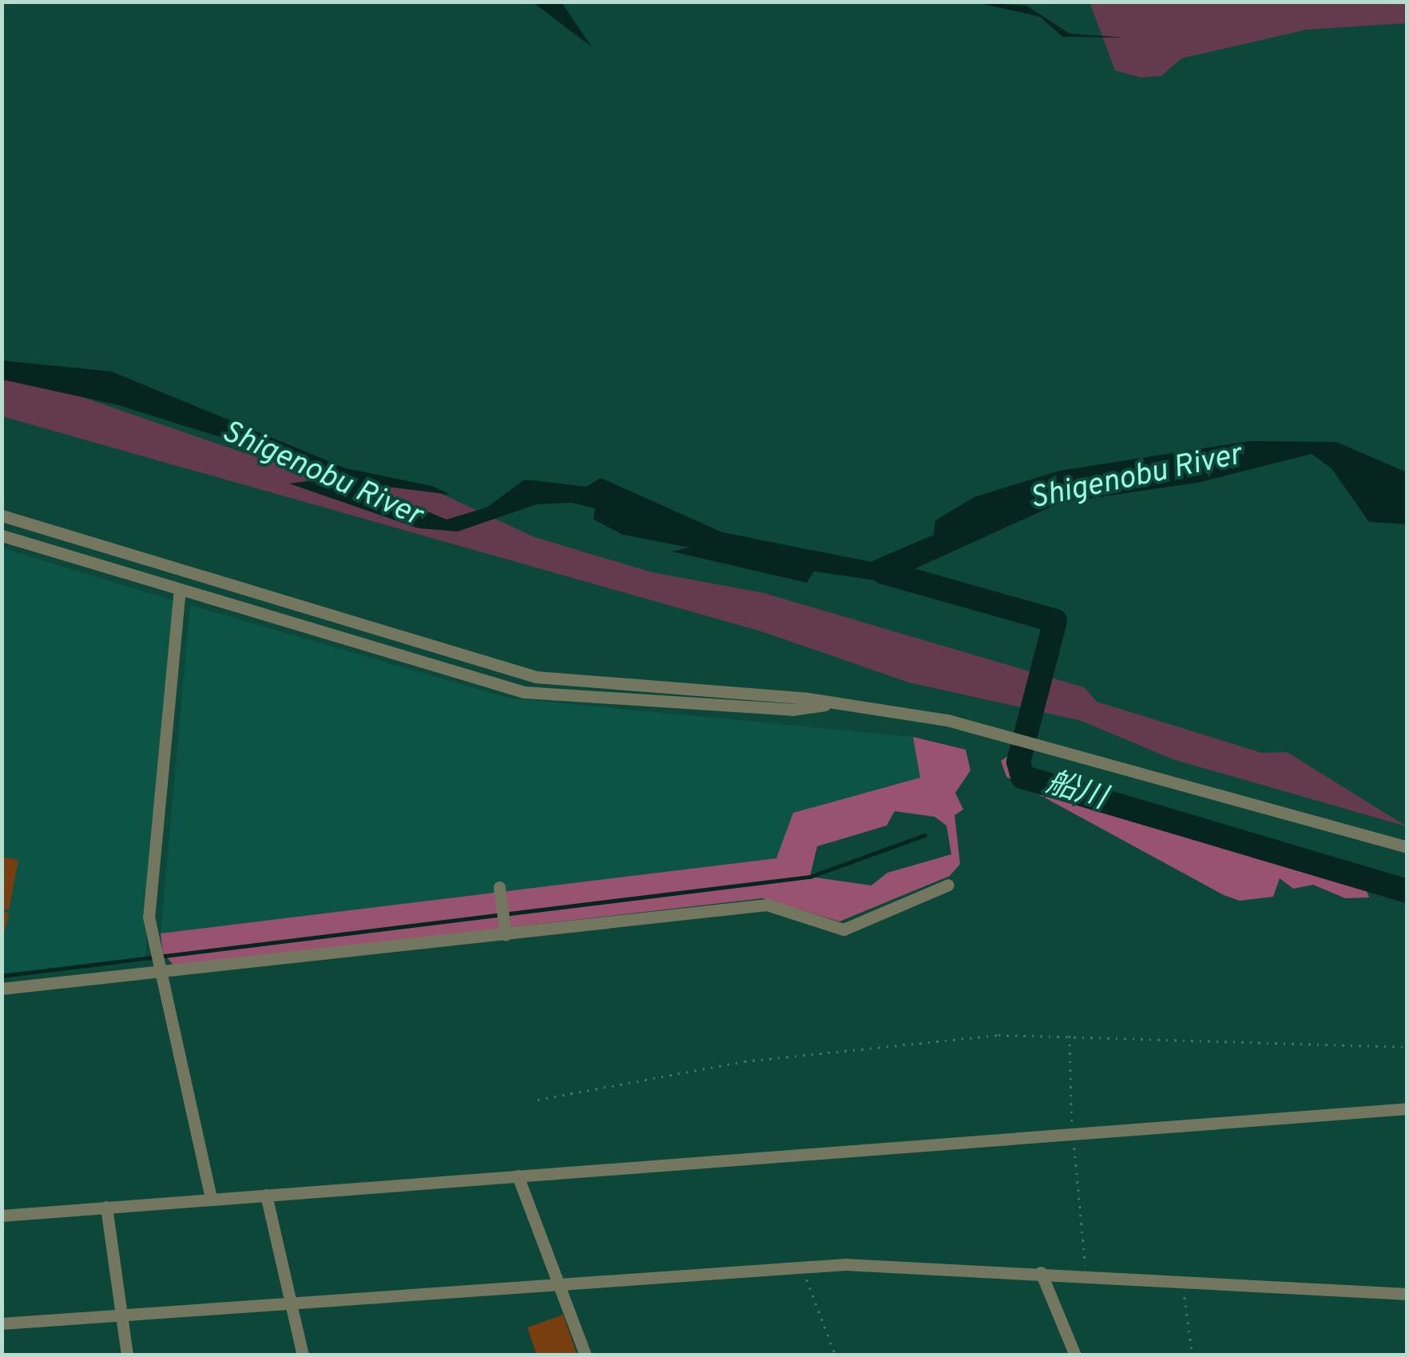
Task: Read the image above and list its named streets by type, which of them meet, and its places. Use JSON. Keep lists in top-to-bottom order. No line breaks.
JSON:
{"water":["Shigenobu River","船川"]}
